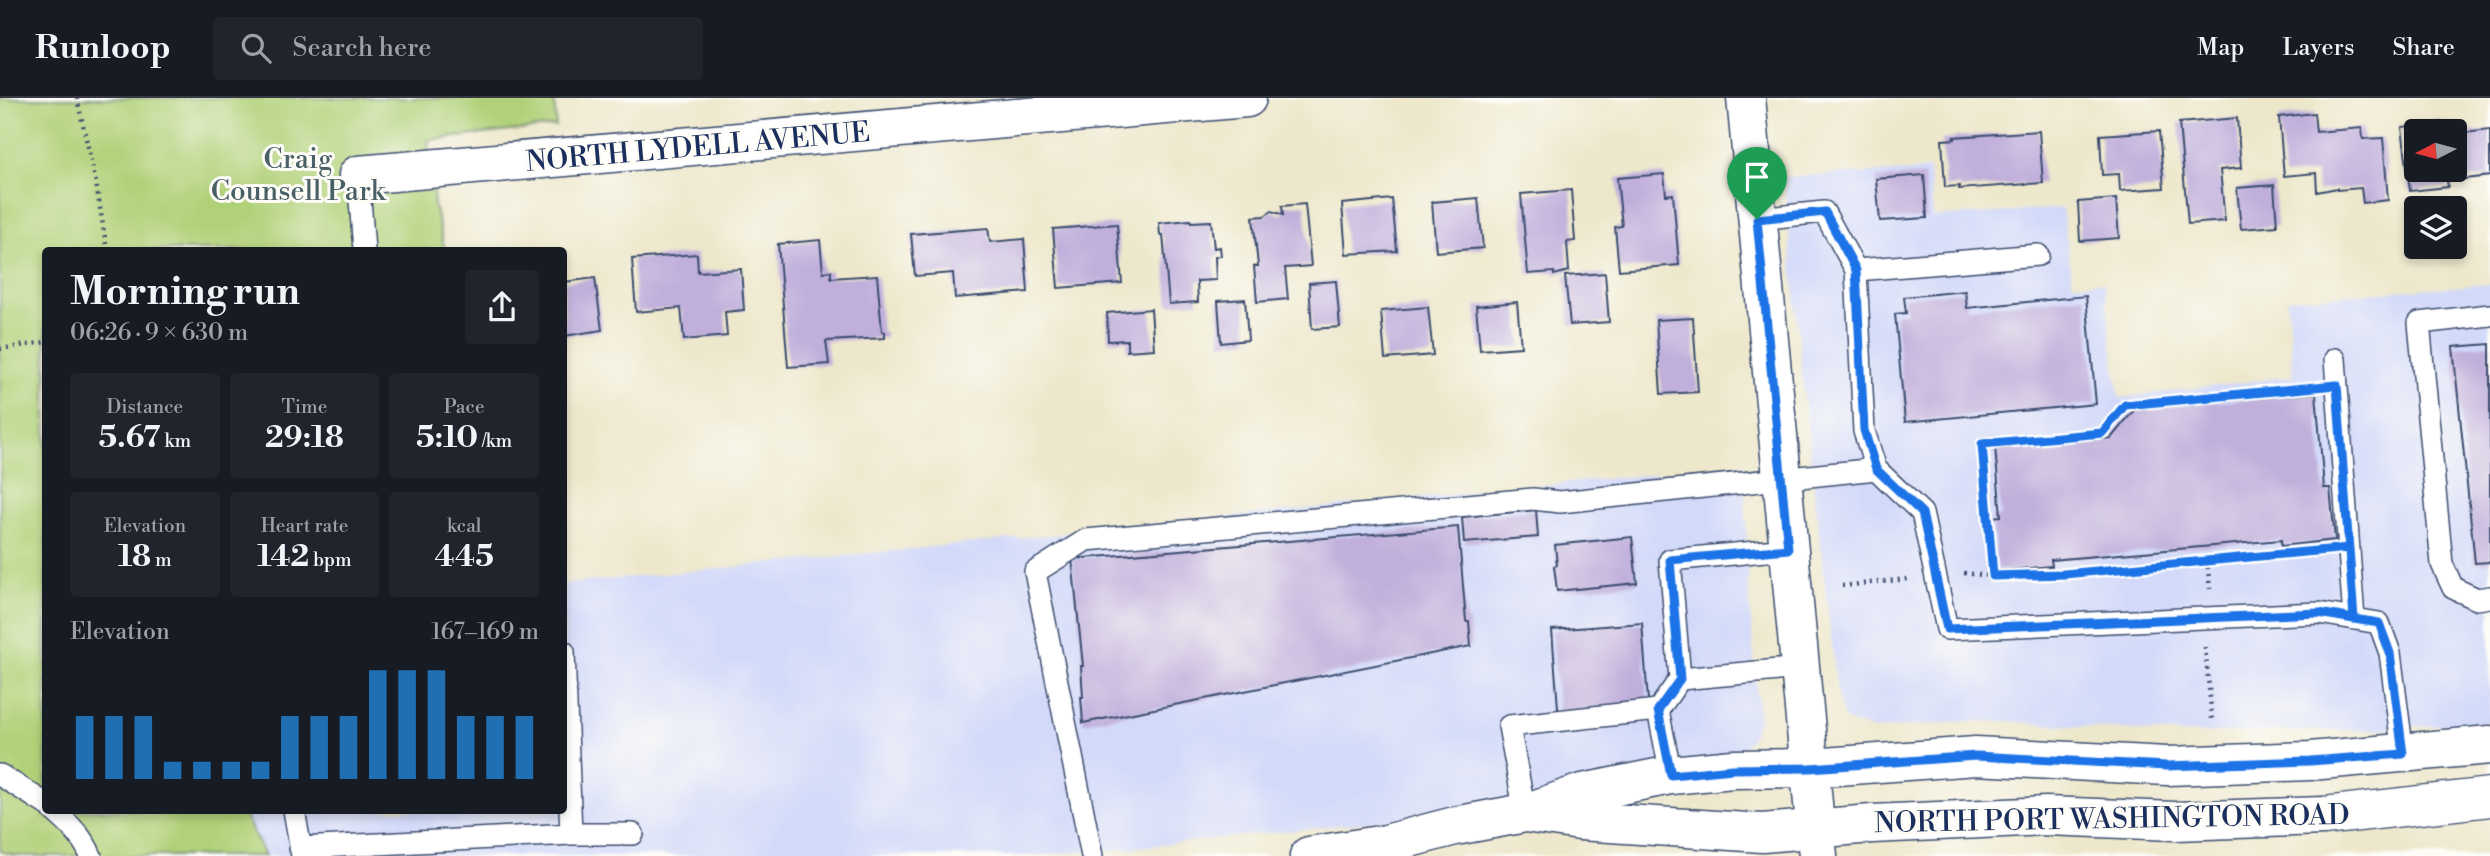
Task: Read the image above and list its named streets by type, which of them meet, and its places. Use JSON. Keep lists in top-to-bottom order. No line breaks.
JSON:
{"streets":{"main road":["NORTH LYDELL AVENUE","NORTH PORT WASHINGTON ROAD"]},"parks":["Craig Counsell Park"],"north":"left","page":{"header":"Runloop","search":"Search here","nav":["Map","Layers","Share"],"heading":["Morning run","06:26 · 9 × 630 m"],"stats":[["Distance","5.67 km"],["Time","29:18"],["Pace","5:10 /km"],["Elevation","18 m"],["Heart rate","142 bpm"],["kcal","445"]],"chart":["Elevation","167–169 m"]}}
